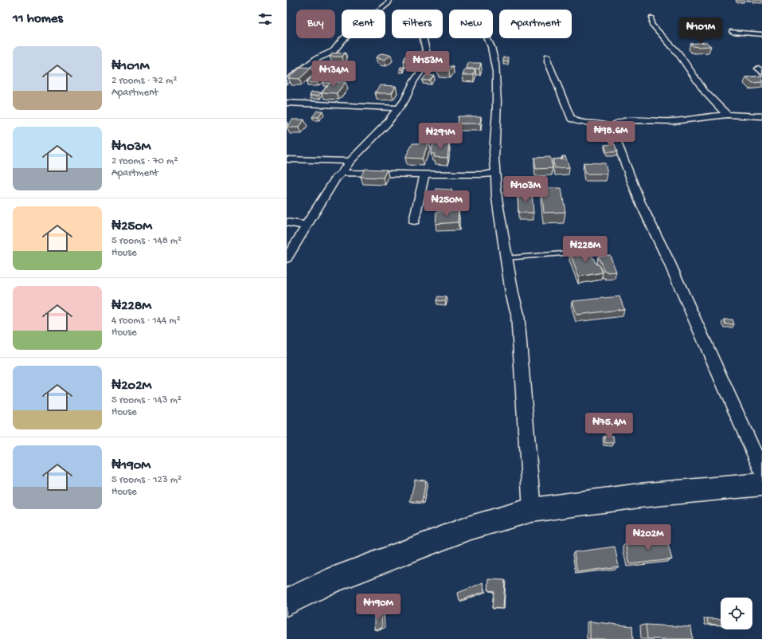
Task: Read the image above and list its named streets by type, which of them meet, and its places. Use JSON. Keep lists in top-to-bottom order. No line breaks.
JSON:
{"page":{"heading":"11 homes","chip":["Buy","Rent","Filters","New","Apartment"],"price":["₦101M","₦153M","₦134M","₦98.6M","₦291M","₦103M","₦250M","₦228M","₦75.4M","₦202M","₦190M"],"list":[{"name":"₦101M","note":"2 rooms · 72 m² · Apartment"},{"name":"₦103M","note":"2 rooms · 70 m² · Apartment"},{"name":"₦250M","note":"5 rooms · 148 m² · House"},{"name":"₦228M","note":"4 rooms · 144 m² · House"},{"name":"₦202M","note":"5 rooms · 143 m² · House"},{"name":"₦190M","note":"5 rooms · 123 m² · House"}]}}
